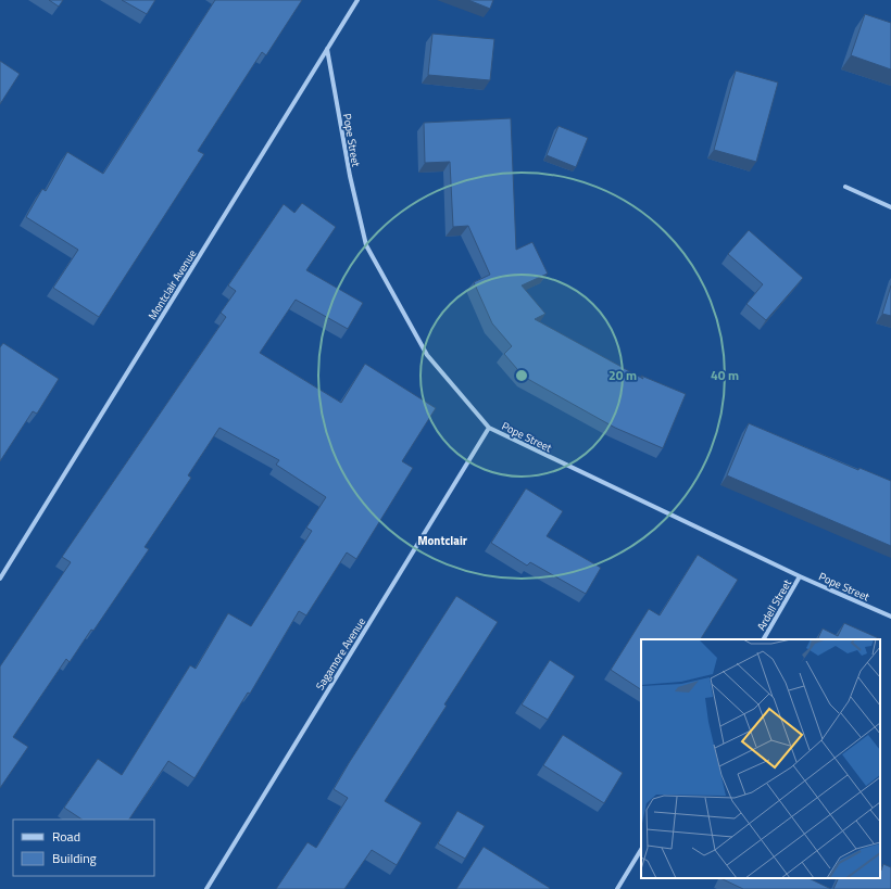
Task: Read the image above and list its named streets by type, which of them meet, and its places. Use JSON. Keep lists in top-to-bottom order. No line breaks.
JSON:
{"streets":{"street":["Pope Street","Montclair Avenue","Ardell Street","Sagamore Avenue"]},"crossings":[["Pope Street","Montclair Avenue"],["Pope Street","Ardell Street"],["Pope Street","Sagamore Avenue"]],"districts":["Montclair"],"legend":["Road","Building"],"rings":["20 m","40 m"]}
